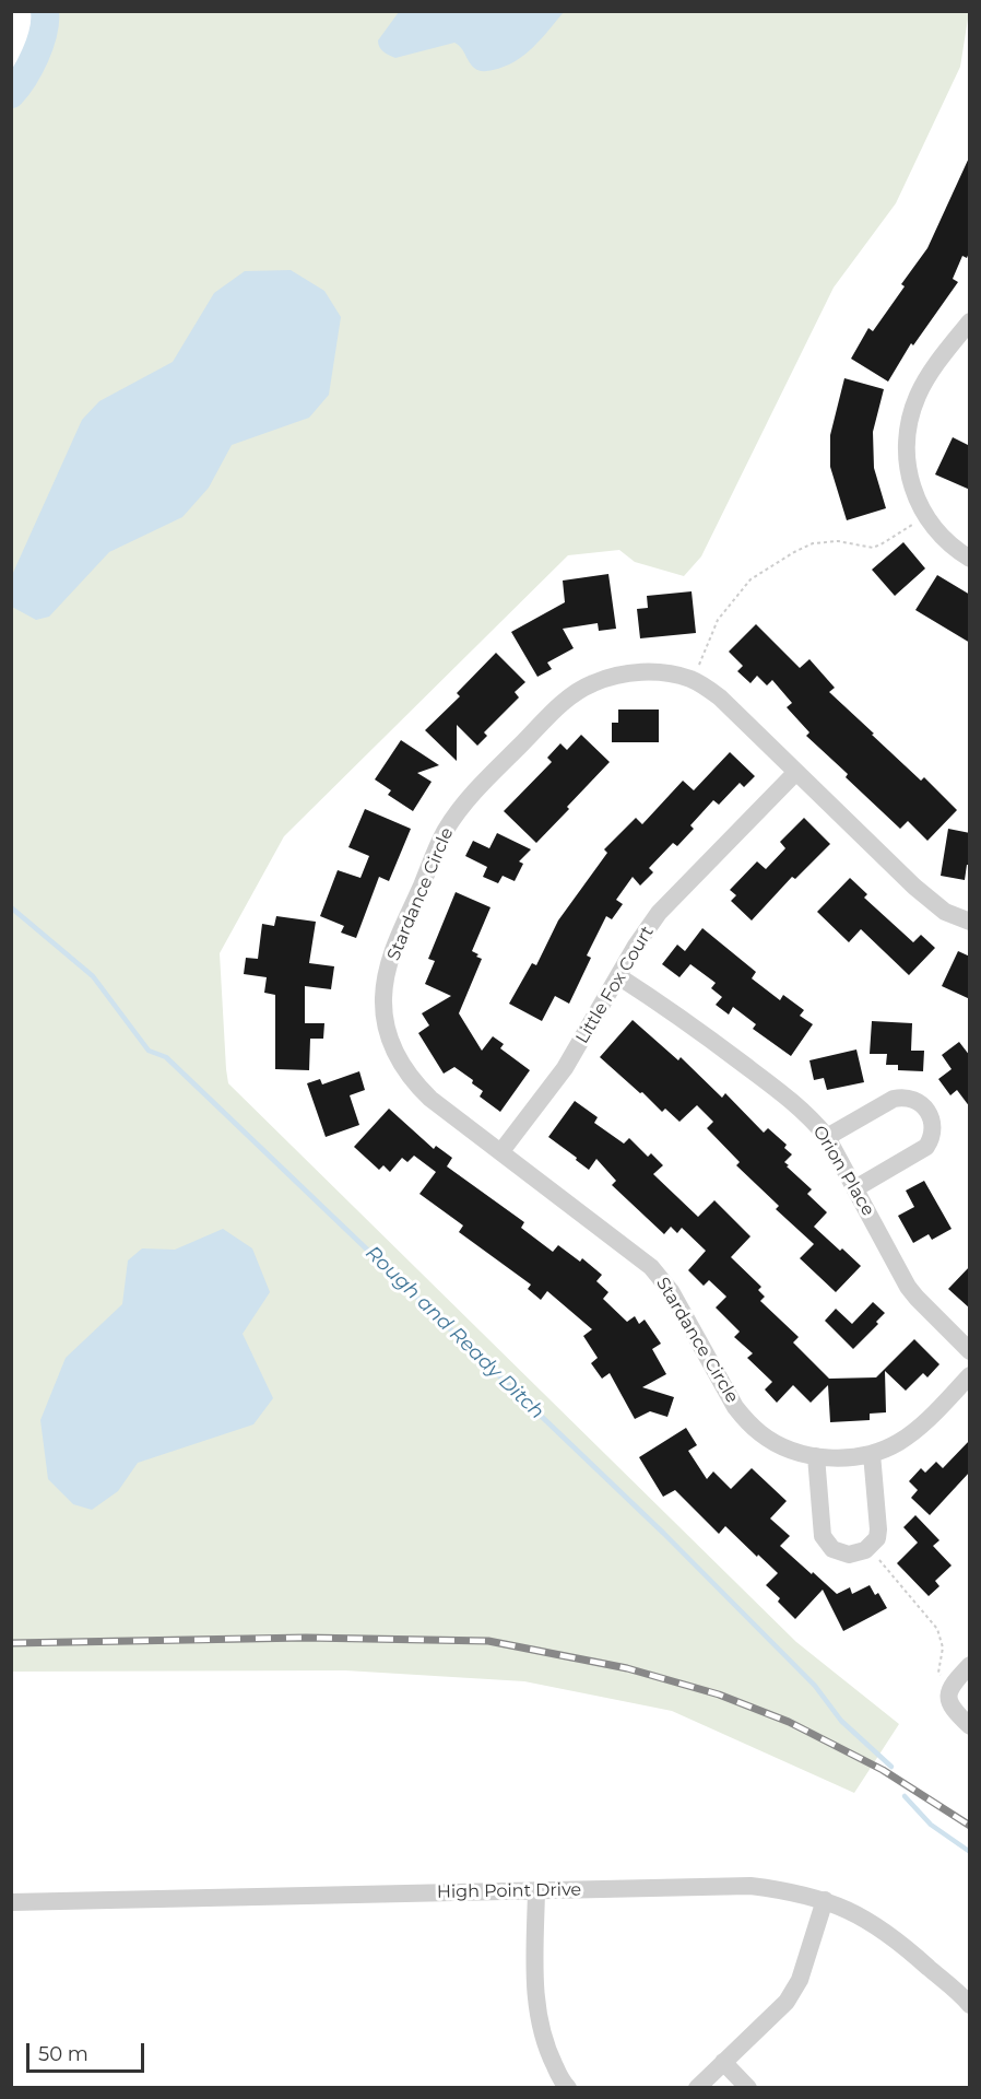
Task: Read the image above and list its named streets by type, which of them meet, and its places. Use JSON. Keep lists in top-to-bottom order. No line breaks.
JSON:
{"streets":{"street":["Stardance Circle","Little Fox Court","Orion Place","High Point Drive"]},"crossings":[["Stardance Circle","Little Fox Court"],["Little Fox Court","Orion Place"]],"water":["Rough and Ready Ditch"],"scale_bar":"50 m"}
